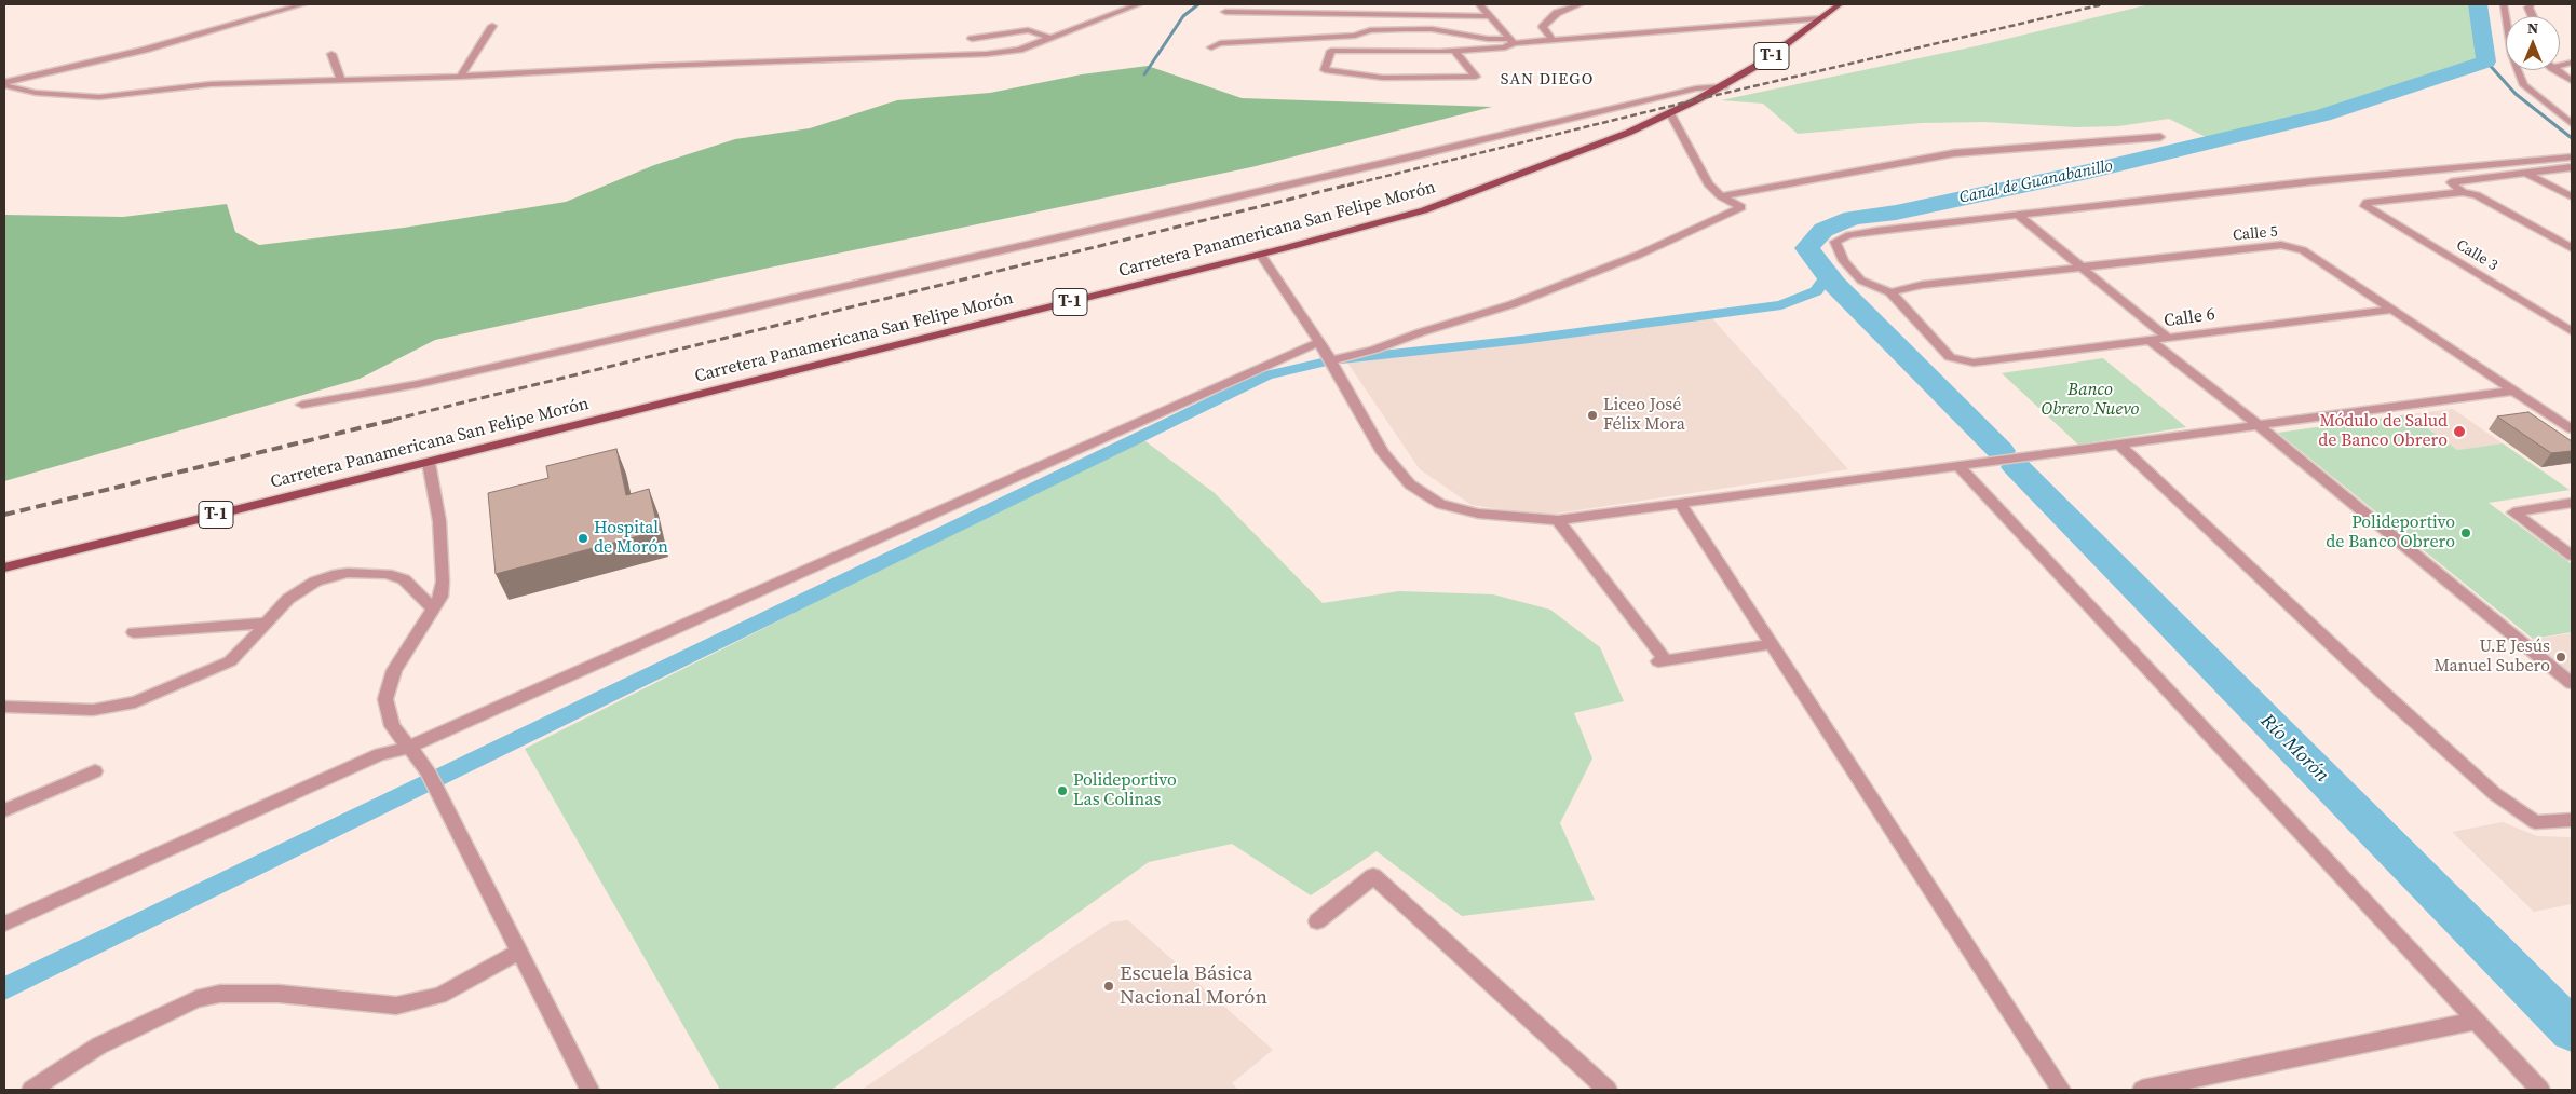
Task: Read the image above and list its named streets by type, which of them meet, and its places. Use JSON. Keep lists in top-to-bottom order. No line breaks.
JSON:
{"streets":{"main road":["T-1","Carretera Panamericana San Felipe Morón"],"street":["Calle 5","Calle 3","Calle 6"]},"crossings":[["T-1","Carretera Panamericana San Felipe Morón"],["Calle 5","Calle 6"]],"districts":["SAN DIEGO"],"water":["Canal de Guanabanillo","Río Morón"],"parks":["Banco Obrero Nuevo"],"places":["Liceo José Félix Mora","Módulo de Salud de Banco Obrero","Polideportivo de Banco Obrero","Hospital de Morón","U.E Jesús Manuel Subero","Polideportivo Las Colinas","Escuela Básica Nacional Morón"],"north":"top"}
